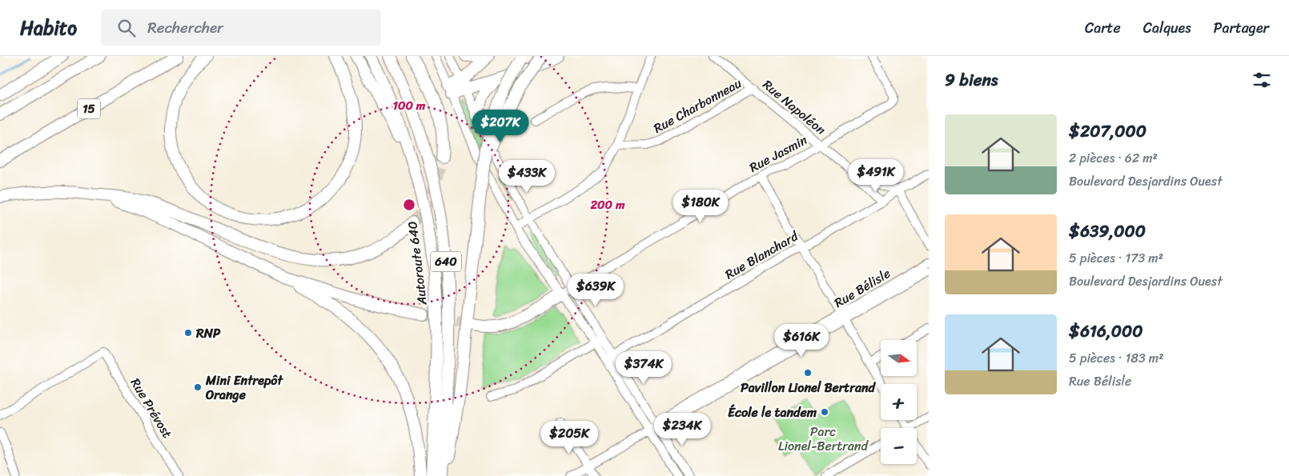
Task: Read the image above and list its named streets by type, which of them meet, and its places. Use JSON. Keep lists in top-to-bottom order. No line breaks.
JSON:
{"streets":{"highway":["15","640","Autoroute 640"],"street":["Rue Charbonneau","Rue Napoléon","Rue Jasmin","Rue Blanchard","Rue Bélisle","Rue Prévost"]},"crossings":[["Rue Charbonneau","Rue Napoléon"],["Rue Napoléon","Rue Jasmin"],["Rue Napoléon","Rue Blanchard"]],"parks":["Parc Lionel-Bertrand"],"places":["RNP","Pavillon Lionel Bertrand","Mini Entrepôt Orange","École le tandem"],"north":"right","page":{"header":"Habito","search":"Rechercher","nav":["Carte","Calques","Partager"],"heading":"9 biens","list":[{"name":"$207,000","note":"2 pièces · 62 m² · Boulevard Desjardins Ouest"},{"name":"$639,000","note":"5 pièces · 173 m² · Boulevard Desjardins Ouest"},{"name":"$616,000","note":"5 pièces · 183 m² · Rue Bélisle"}],"price":["$207K","$491K","$433K","$180K","$639K","$616K","$374K","$234K","$205K"],"map_buttons":["+","−"]},"rings":["100 m","200 m"]}
